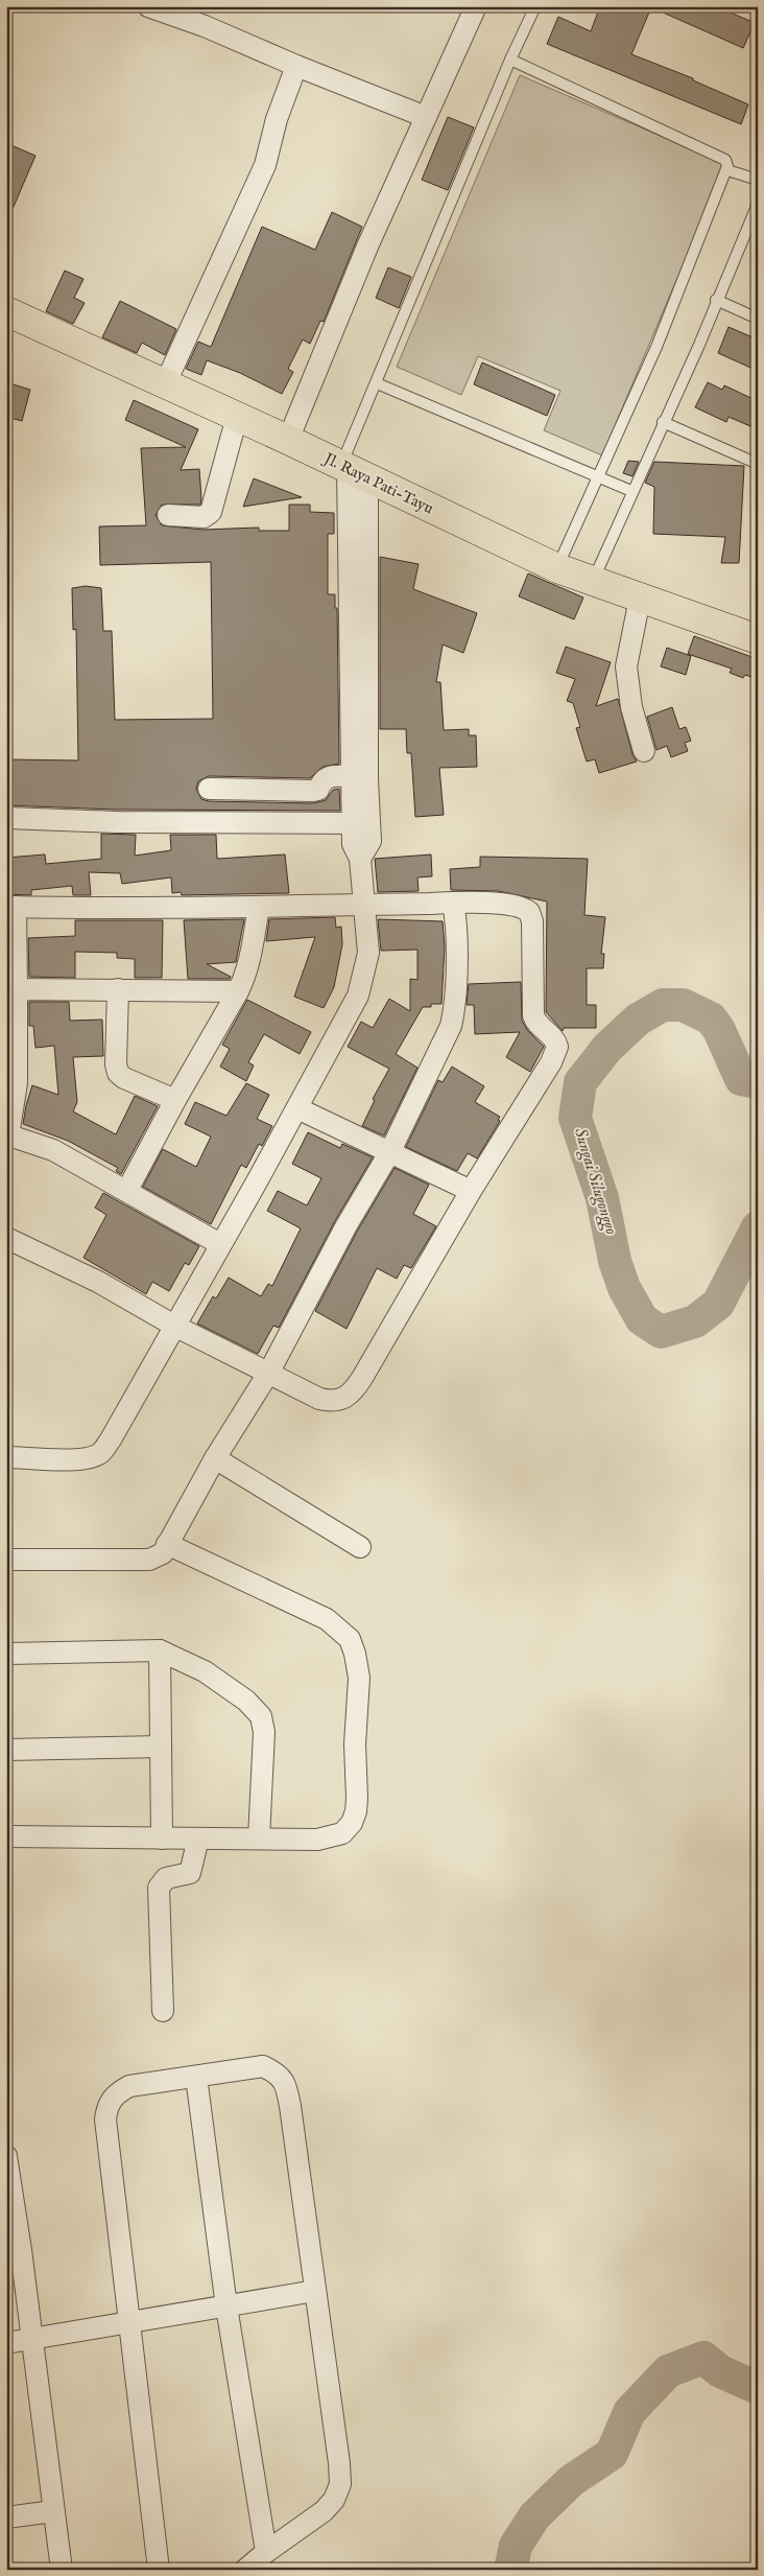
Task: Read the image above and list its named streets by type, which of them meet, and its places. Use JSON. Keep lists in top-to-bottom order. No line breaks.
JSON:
{"streets":{"main road":["Jl. Raya Pati-Tayu"]},"water":["Sungai Silugonggo"]}
